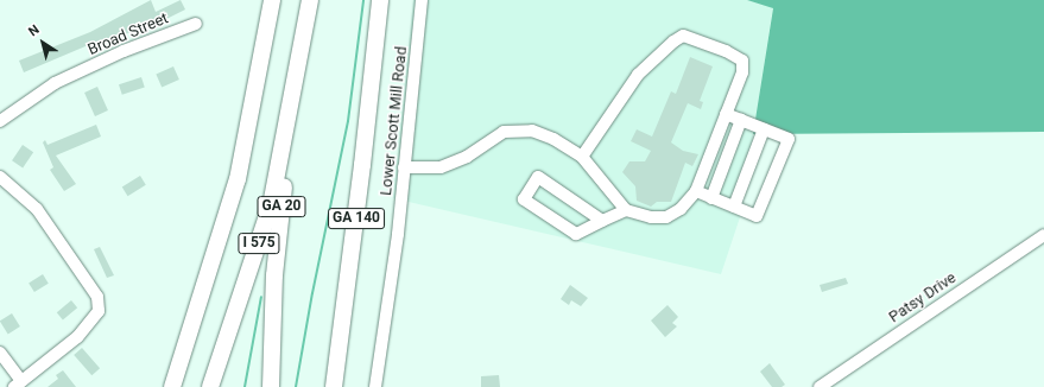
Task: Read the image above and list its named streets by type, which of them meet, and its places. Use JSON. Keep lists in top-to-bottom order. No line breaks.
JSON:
{"streets":{"highway":["GA 20","GA 140","I 575"],"street":["Broad Street","Lower Scott Mill Road","Patsy Drive"]},"crossings":[["GA 20","I 575"]],"north":"top left"}
